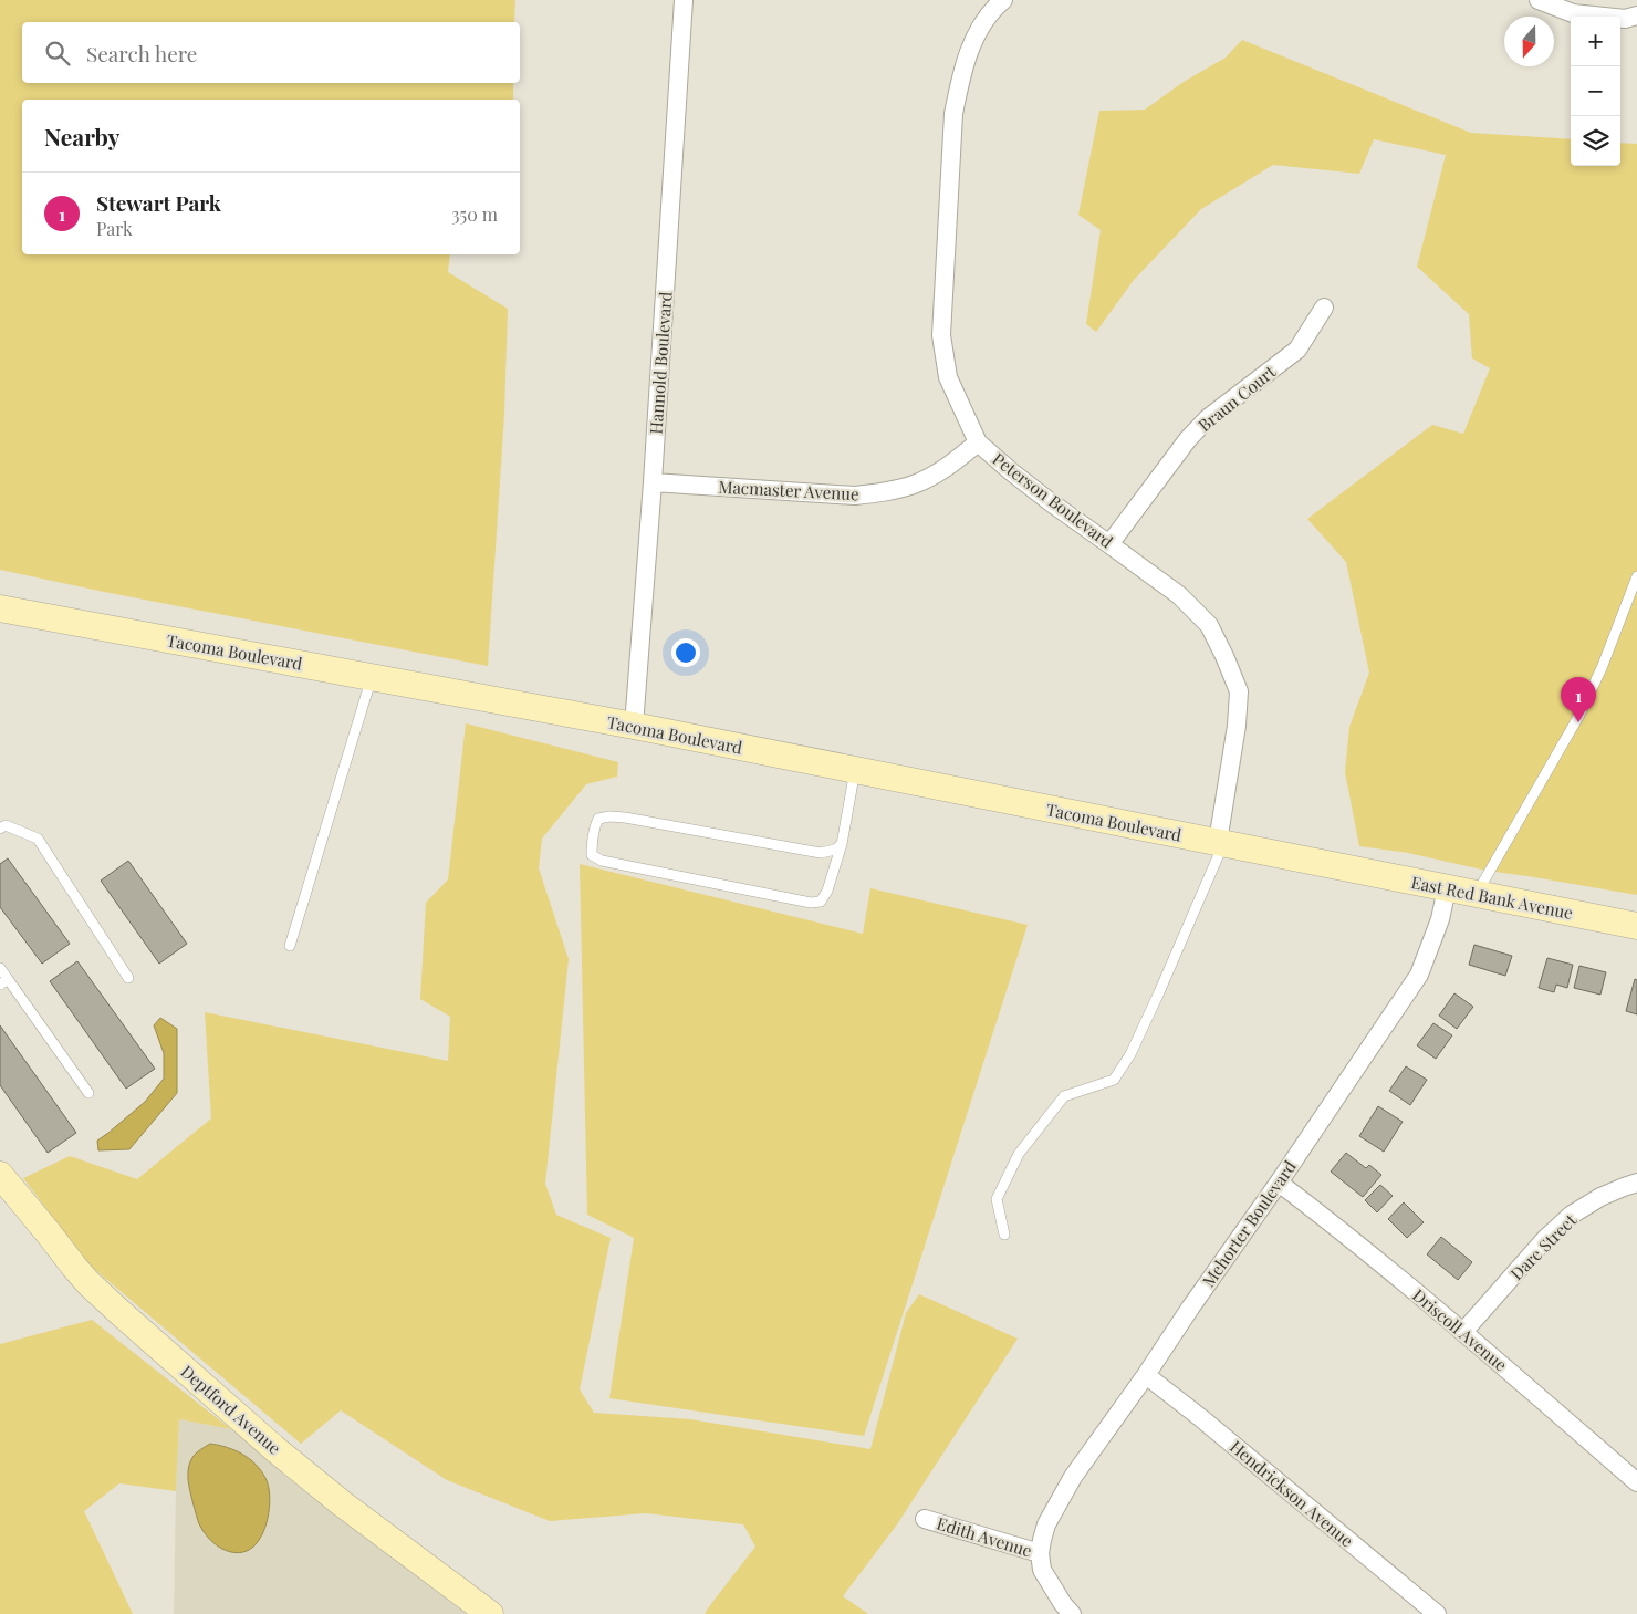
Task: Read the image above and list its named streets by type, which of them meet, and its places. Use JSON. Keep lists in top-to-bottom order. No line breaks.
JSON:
{"streets":{"street":["Hannold Boulevard","Braun Court","Macmaster Avenue","Peterson Boulevard","Tacoma Boulevard","East Red Bank Avenue","Mehorter Boulevard","Dare Street","Driscoll Avenue","Deptford Avenue","Hendrickson Avenue","Edith Avenue"]},"crossings":[["Hannold Boulevard","Macmaster Avenue"],["Hannold Boulevard","Tacoma Boulevard"],["Braun Court","Peterson Boulevard"],["Macmaster Avenue","Peterson Boulevard"],["Peterson Boulevard","Tacoma Boulevard"],["Tacoma Boulevard","East Red Bank Avenue"],["East Red Bank Avenue","Mehorter Boulevard"],["Mehorter Boulevard","Driscoll Avenue"],["Mehorter Boulevard","Hendrickson Avenue"],["Mehorter Boulevard","Edith Avenue"],["Dare Street","Driscoll Avenue"]],"north":"bottom","page":{"map_buttons":["+","−"],"search":"Search here","heading":"Nearby","list":[{"mark":"1","name":"Stewart Park","note":"Park","value":"350 m"}],"pins":"1"}}
